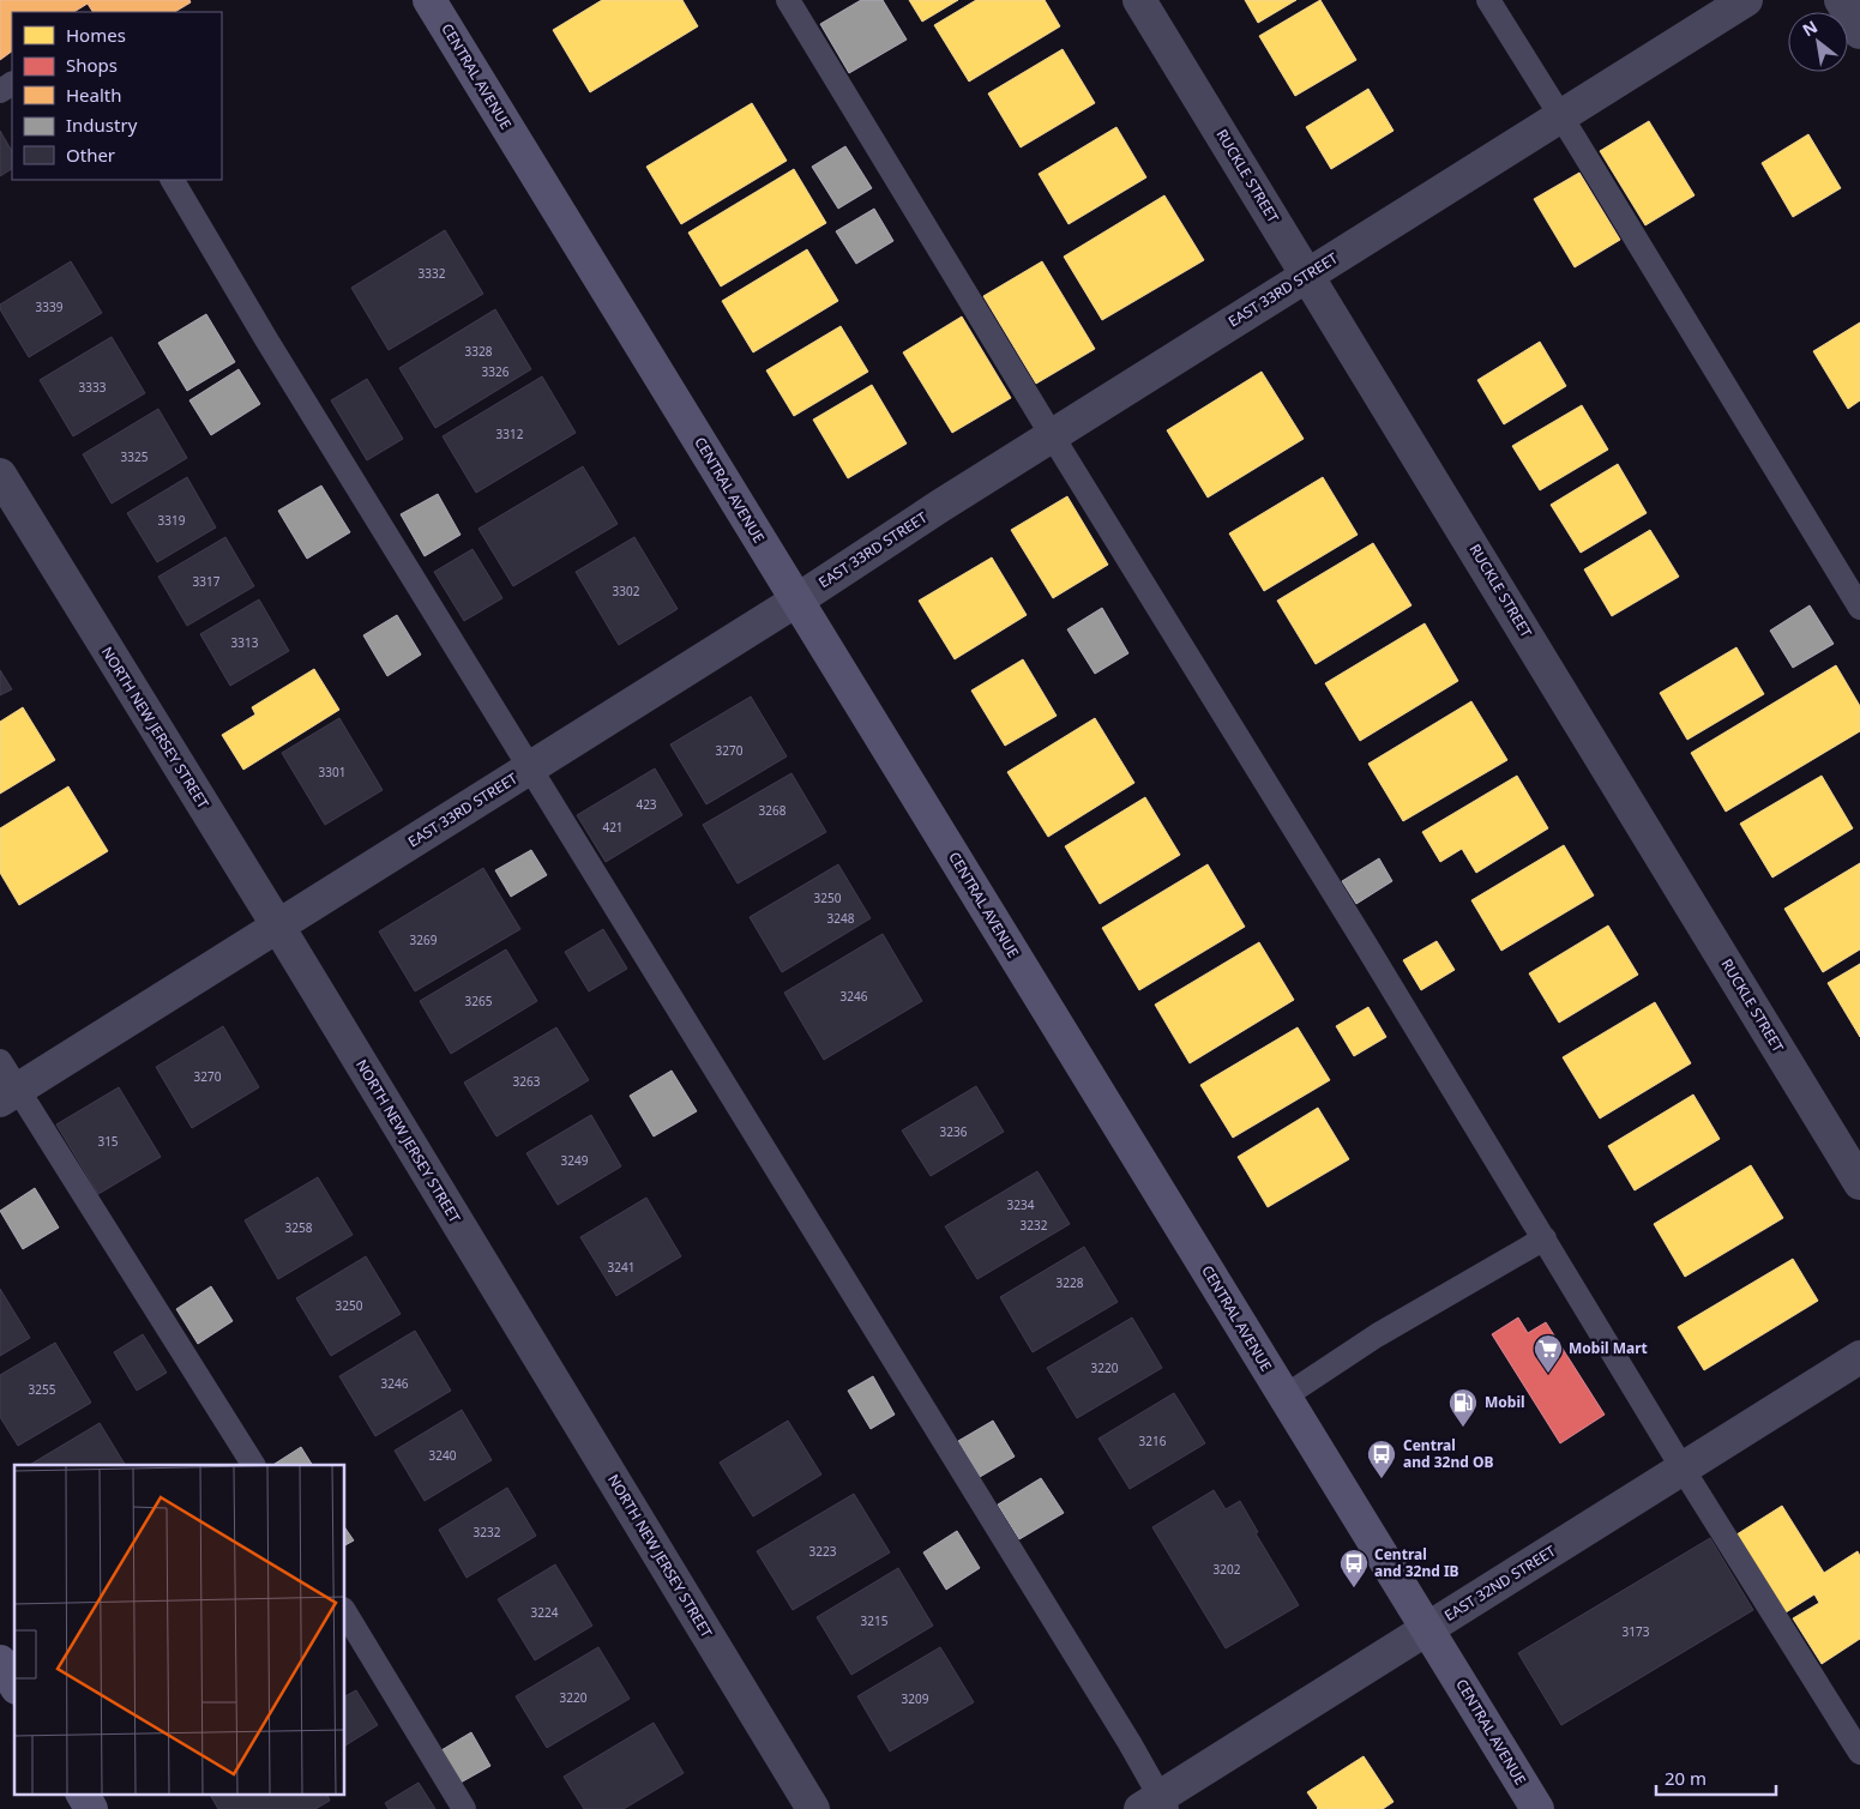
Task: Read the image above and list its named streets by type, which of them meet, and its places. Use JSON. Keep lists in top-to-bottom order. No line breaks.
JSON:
{"streets":{"main road":["CENTRAL AVENUE"],"street":["RUCKLE STREET","EAST 33RD STREET","NORTH NEW JERSEY STREET","EAST 32ND STREET"]},"crossings":[["CENTRAL AVENUE","EAST 33RD STREET"],["CENTRAL AVENUE","EAST 32ND STREET"],["RUCKLE STREET","EAST 33RD STREET"],["EAST 33RD STREET","NORTH NEW JERSEY STREET"]],"places":{"supermarket":["Mobil Mart"],"fuel station":["Mobil"],"bus stop":["Central and 32nd OB","Central and 32nd IB"]},"house_numbers":["3332","3339","3328","3326","3333","3312","3325","3319","3317","3302","3313","3270","3301","423","3268","421","3250","3248","3269","3246","3265","3270","3263","3236","315","3249","3234","3232","3258","3241","3228","3250","3220","3246","3255","3216","3240","3232","3223","3202","3224","3215","3173","3220","3209"],"legend":["Homes","Shops","Health","Industry","Other"],"scale_bar":"20 m","north":"top left"}
